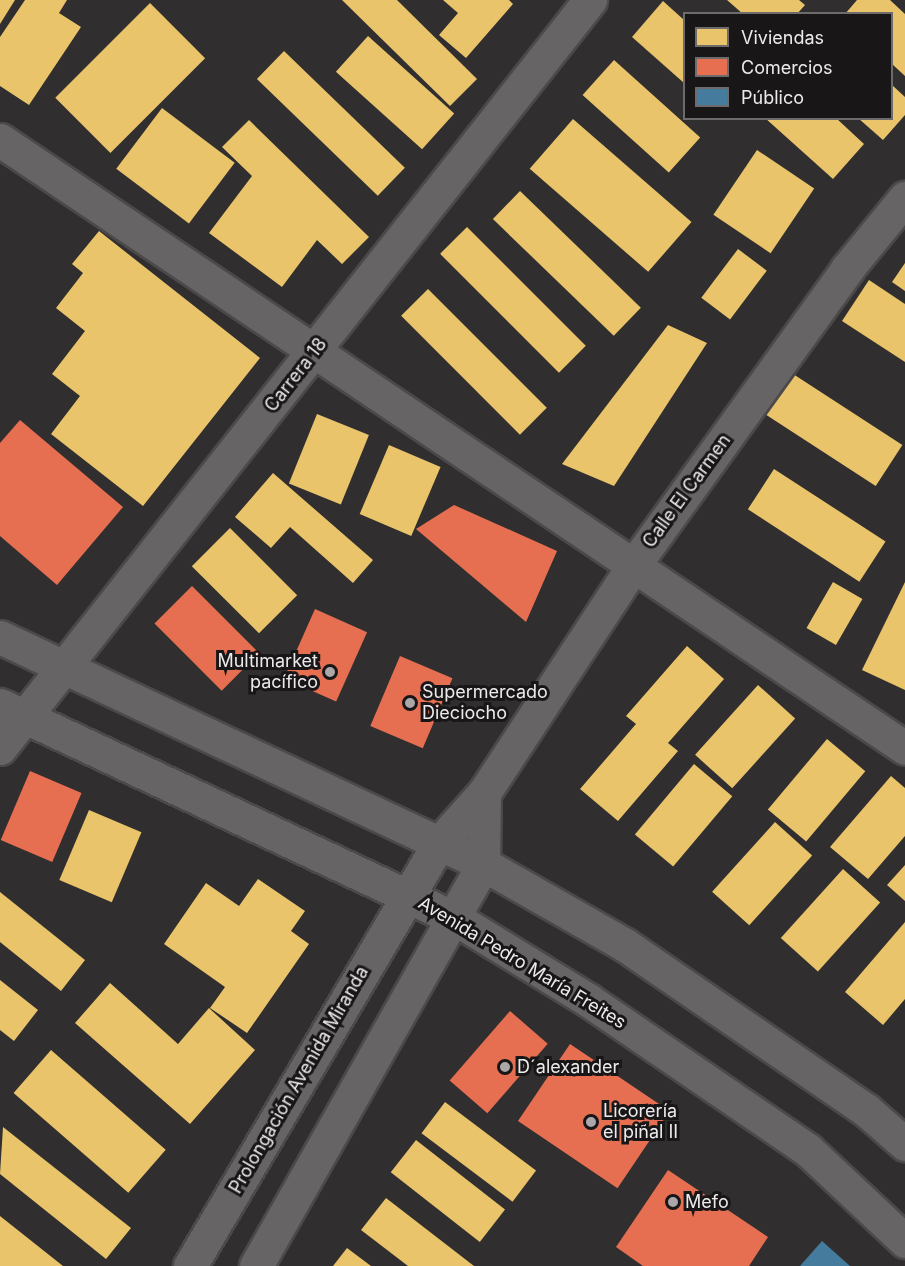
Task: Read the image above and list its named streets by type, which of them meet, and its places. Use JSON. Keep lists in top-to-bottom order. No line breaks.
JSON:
{"streets":{"street":["Carrera 18","Calle El Carmen","Avenida Pedro María Freites","Prolongación Avenida Miranda"]},"crossings":[["Carrera 18","Avenida Pedro María Freites"],["Calle El Carmen","Prolongación Avenida Miranda"],["Avenida Pedro María Freites","Prolongación Avenida Miranda"]],"places":["Multimarket pacífico","Supermercado Dieciocho","D´alexander","Licorería el piñal II","Mefo"],"legend":["Viviendas","Comercios","Público"]}
